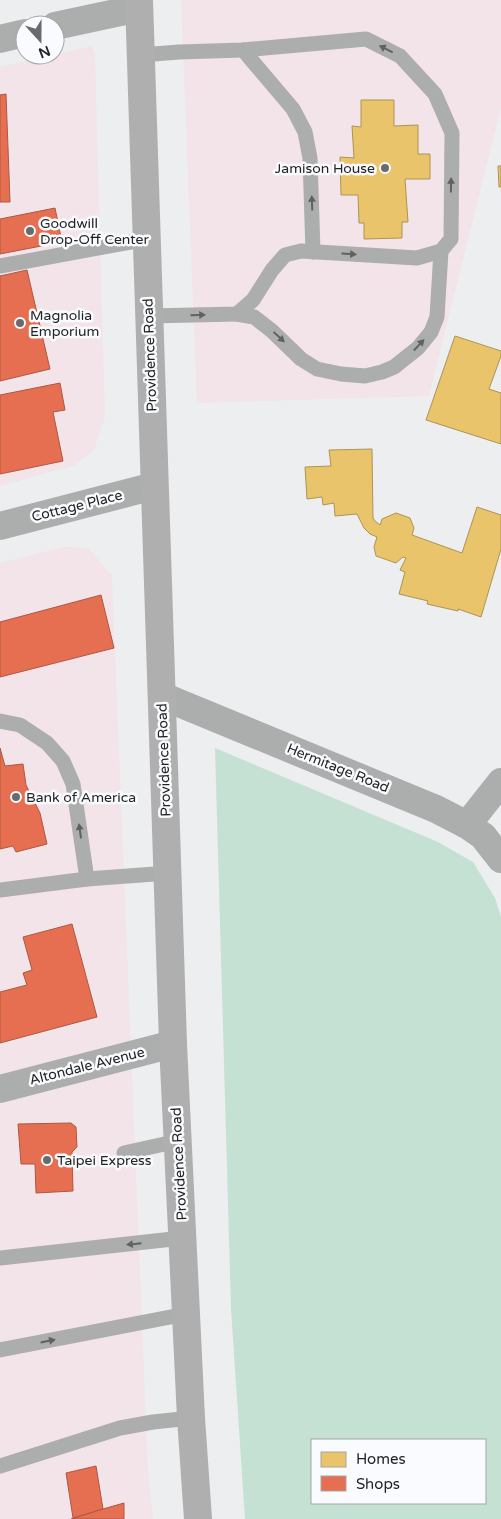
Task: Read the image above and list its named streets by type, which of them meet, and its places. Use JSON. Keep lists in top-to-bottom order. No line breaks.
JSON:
{"streets":{"main road":["Providence Road"],"street":["Cottage Place","Hermitage Road","Altondale Avenue"]},"crossings":[["Providence Road","Cottage Place"],["Providence Road","Hermitage Road"],["Providence Road","Altondale Avenue"]],"places":["Jamison House","Goodwill Drop-Off Center","Magnolia Emporium","Bank of America","Taipei Express"],"legend":["Homes","Shops"],"north":"bottom"}
